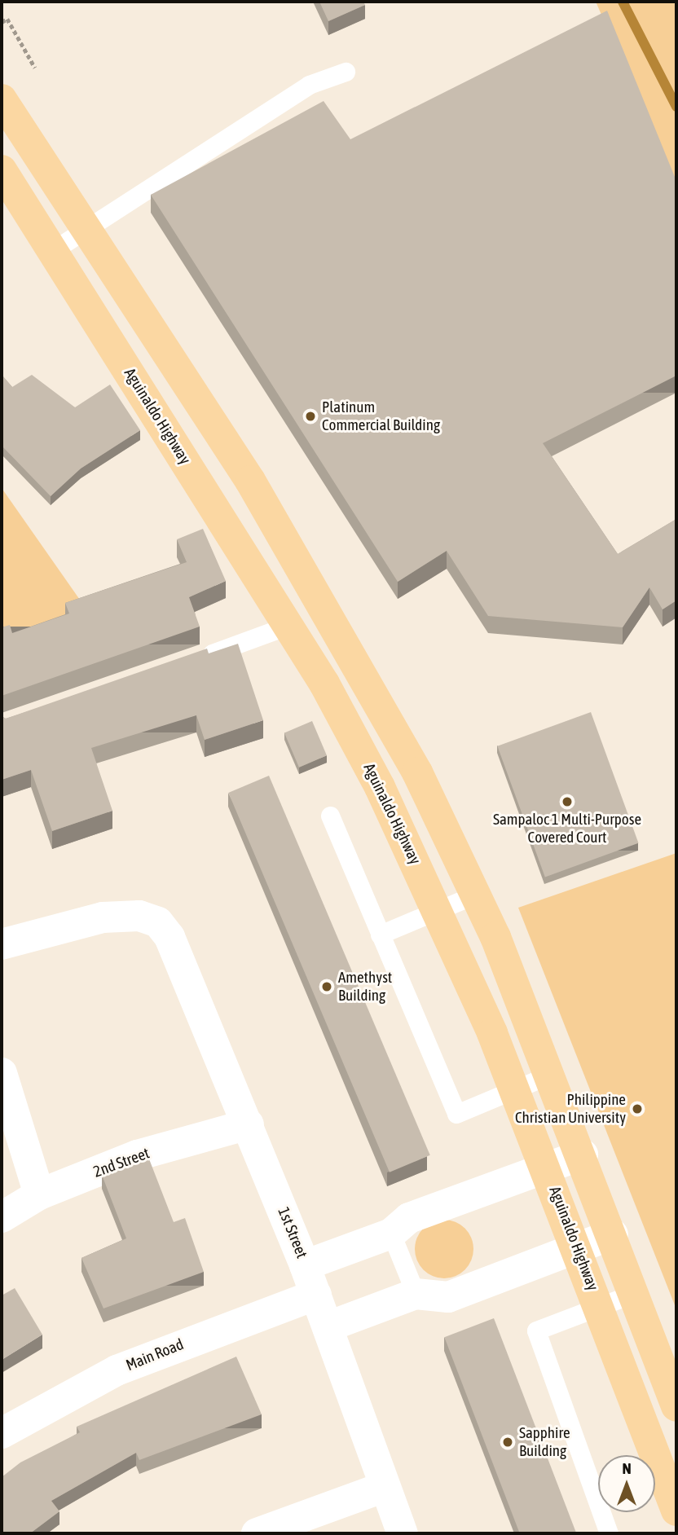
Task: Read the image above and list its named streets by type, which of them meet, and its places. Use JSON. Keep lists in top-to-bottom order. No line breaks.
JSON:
{"streets":{"main road":["Aguinaldo Highway"],"street":["2nd Street","1st Street","Main Road"]},"crossings":[["2nd Street","1st Street"],["1st Street","Main Road"]],"places":["Platinum Commercial Building","Sampaloc 1 Multi-Purpose Covered Court","Amethyst Building","Philippine Christian University","Sapphire Building"],"north":"top"}
